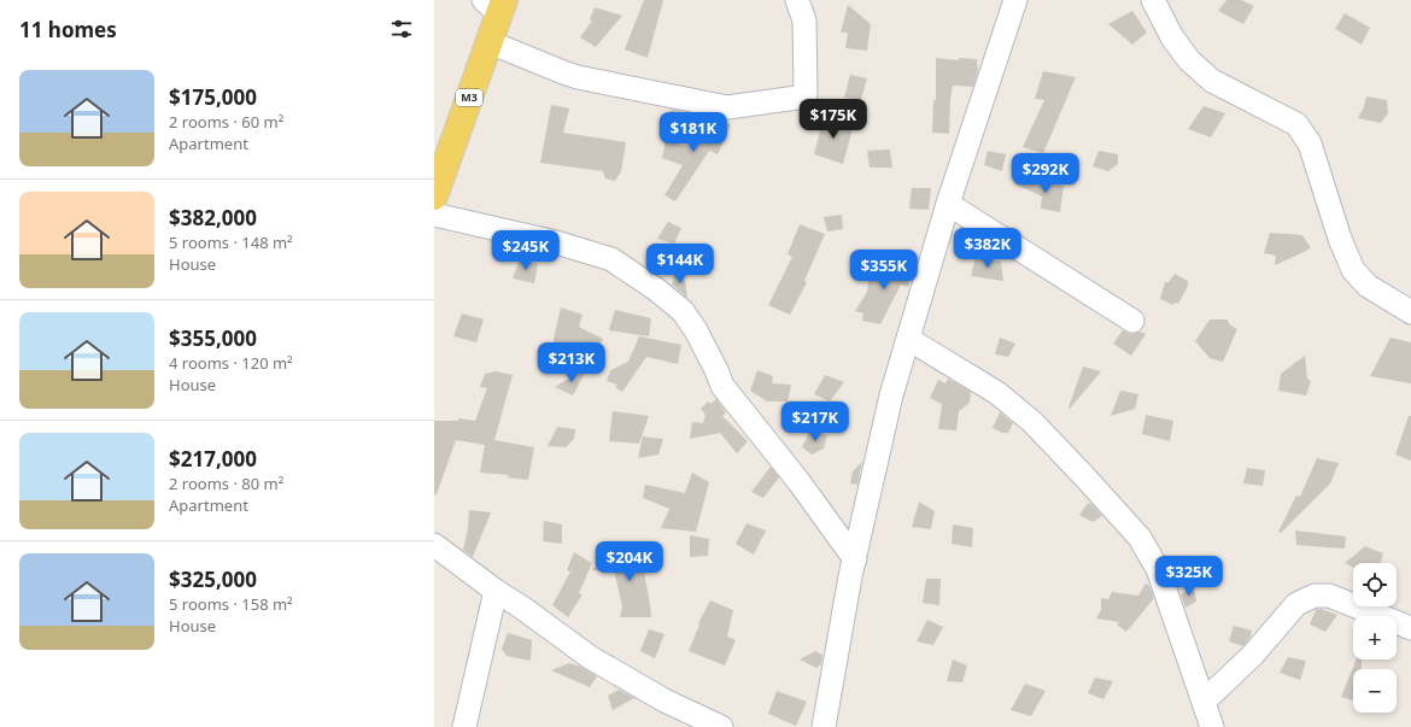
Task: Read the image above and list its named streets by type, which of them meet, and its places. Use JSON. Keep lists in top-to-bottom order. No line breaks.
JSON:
{"streets":{"main road":["M3"]},"page":{"heading":"11 homes","list":[{"name":"$175,000","note":"2 rooms · 60 m² · Apartment"},{"name":"$382,000","note":"5 rooms · 148 m² · House"},{"name":"$355,000","note":"4 rooms · 120 m² · House"},{"name":"$217,000","note":"2 rooms · 80 m² · Apartment"},{"name":"$325,000","note":"5 rooms · 158 m² · House"}],"price":["$175K","$181K","$292K","$382K","$245K","$144K","$355K","$213K","$217K","$204K","$325K"],"map_buttons":["+","−"]}}
